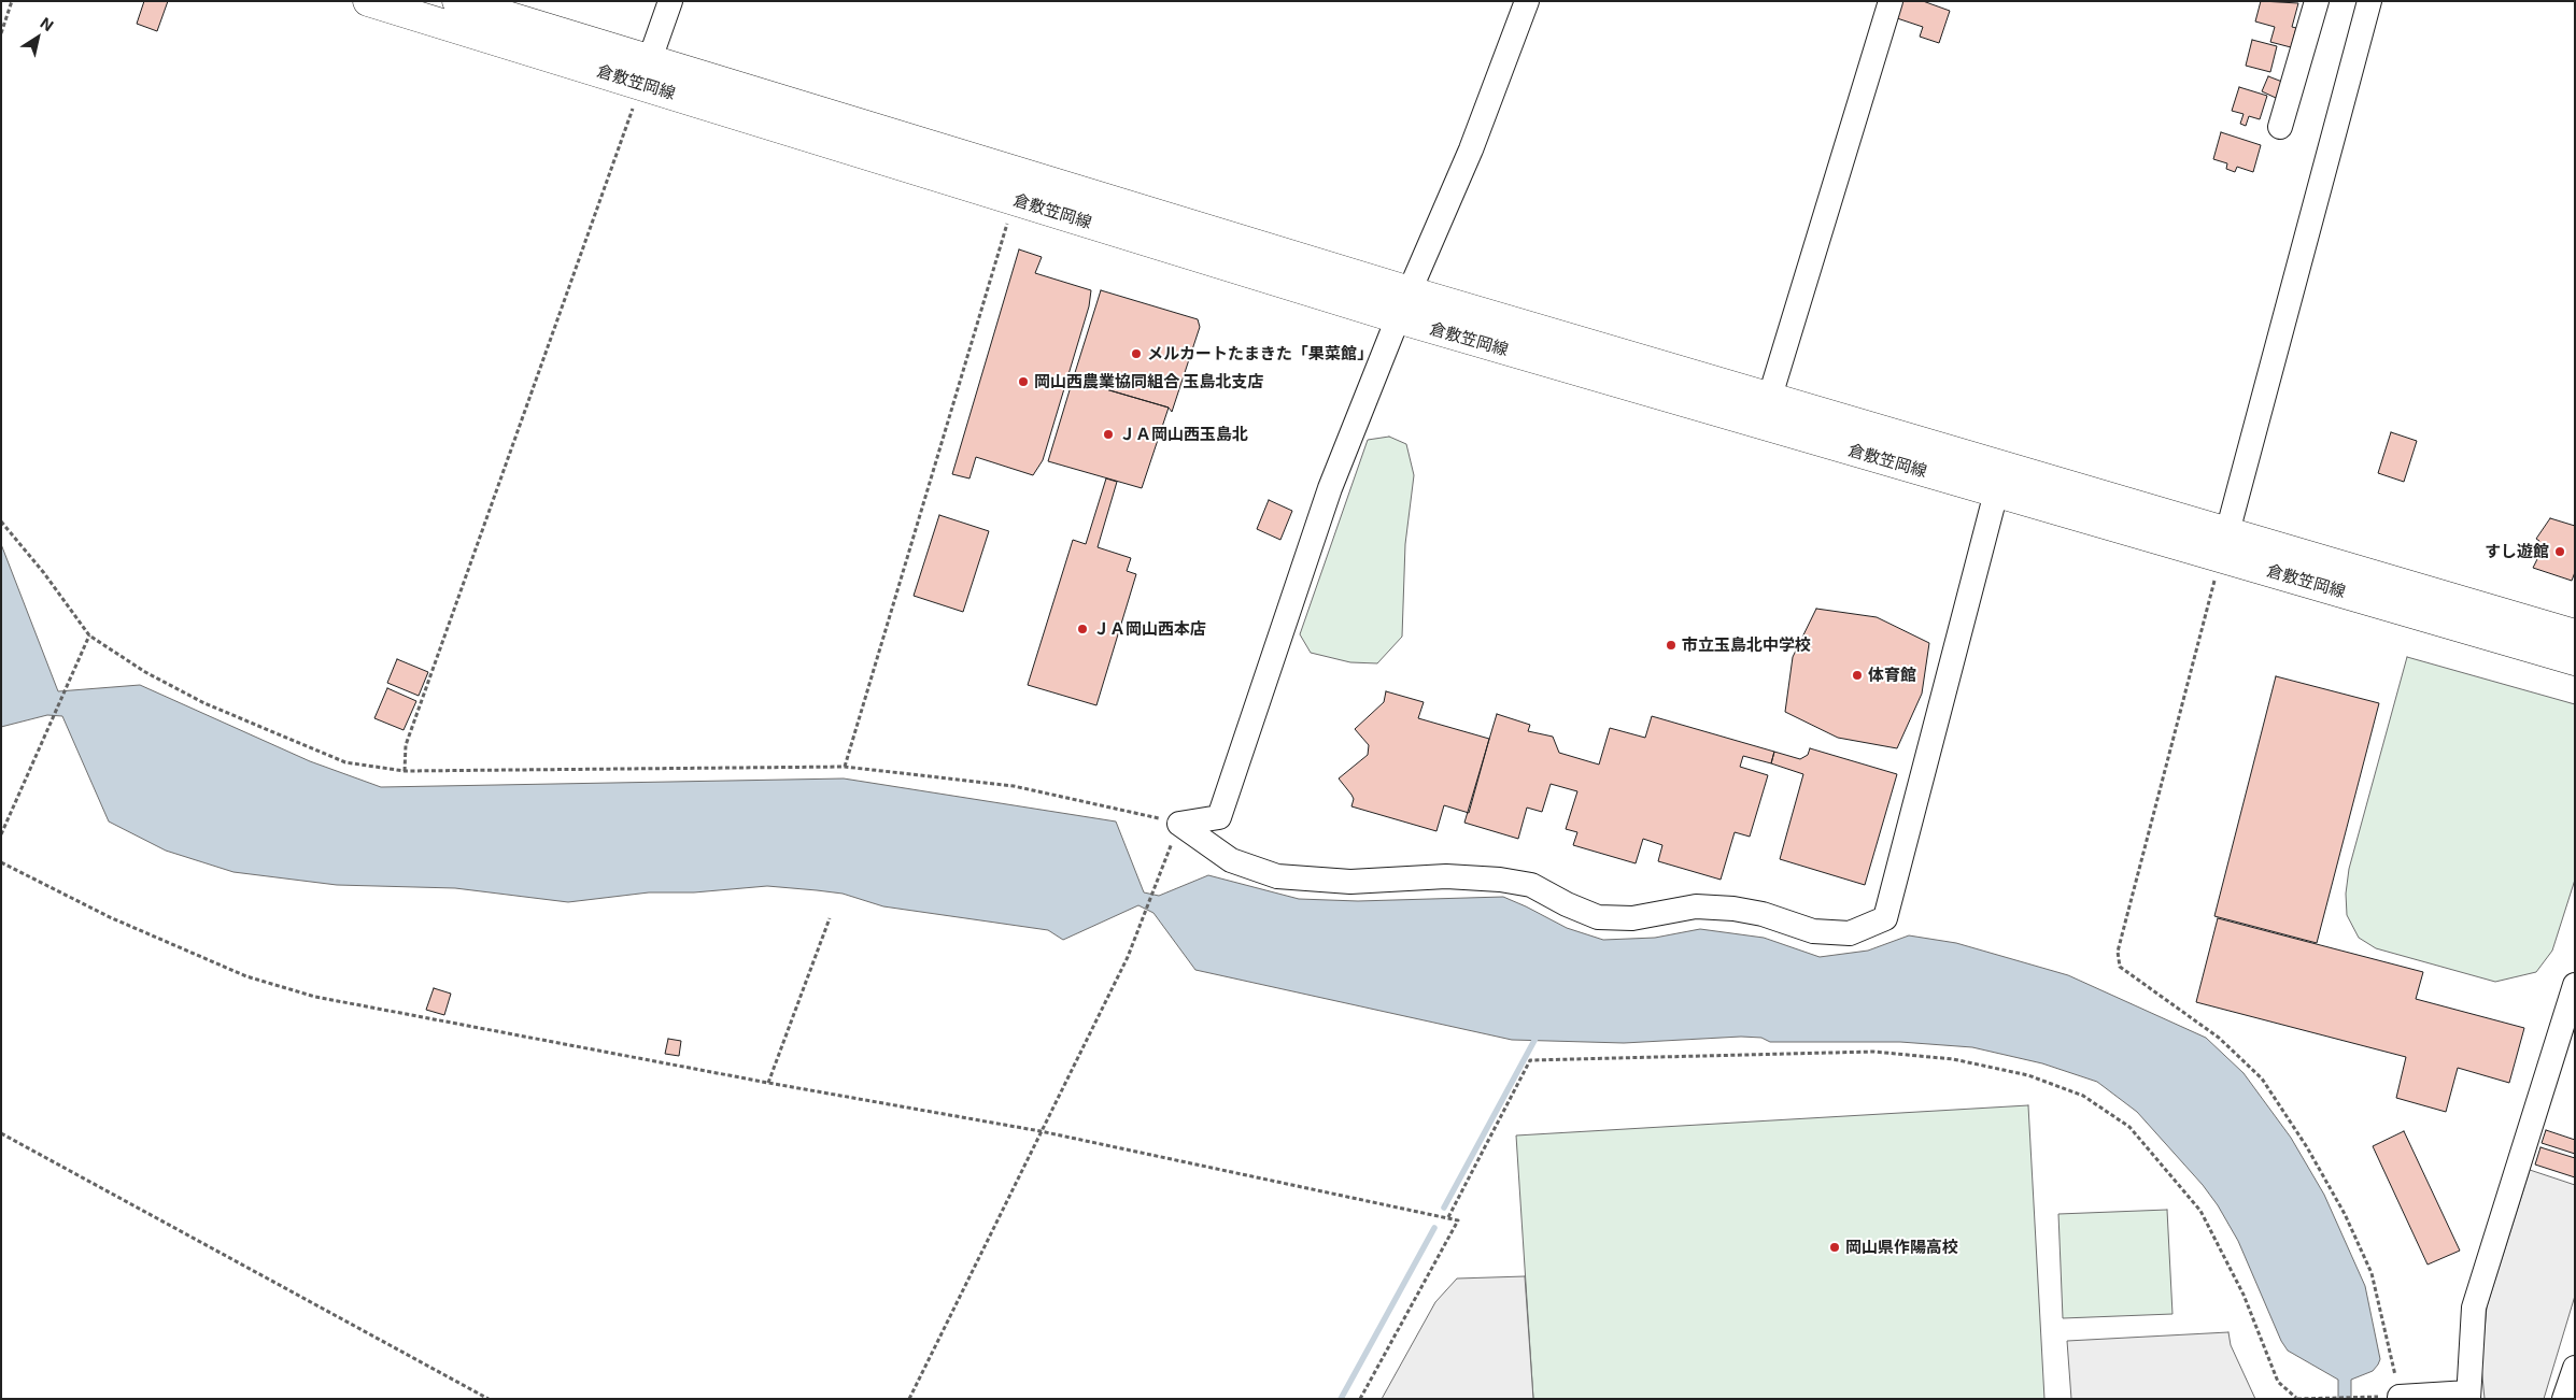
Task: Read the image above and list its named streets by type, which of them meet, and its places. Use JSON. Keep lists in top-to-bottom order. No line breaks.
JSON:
{"streets":{"main road":["倉敷笠岡線"]},"places":["メルカートたまきた「果菜館」","岡山西農業協同組合 玉島北支店","ＪＡ岡山西玉島北","すし遊館","ＪＡ岡山西本店","市立玉島北中学校","体育館","岡山県作陽高校"],"north":"top right"}
